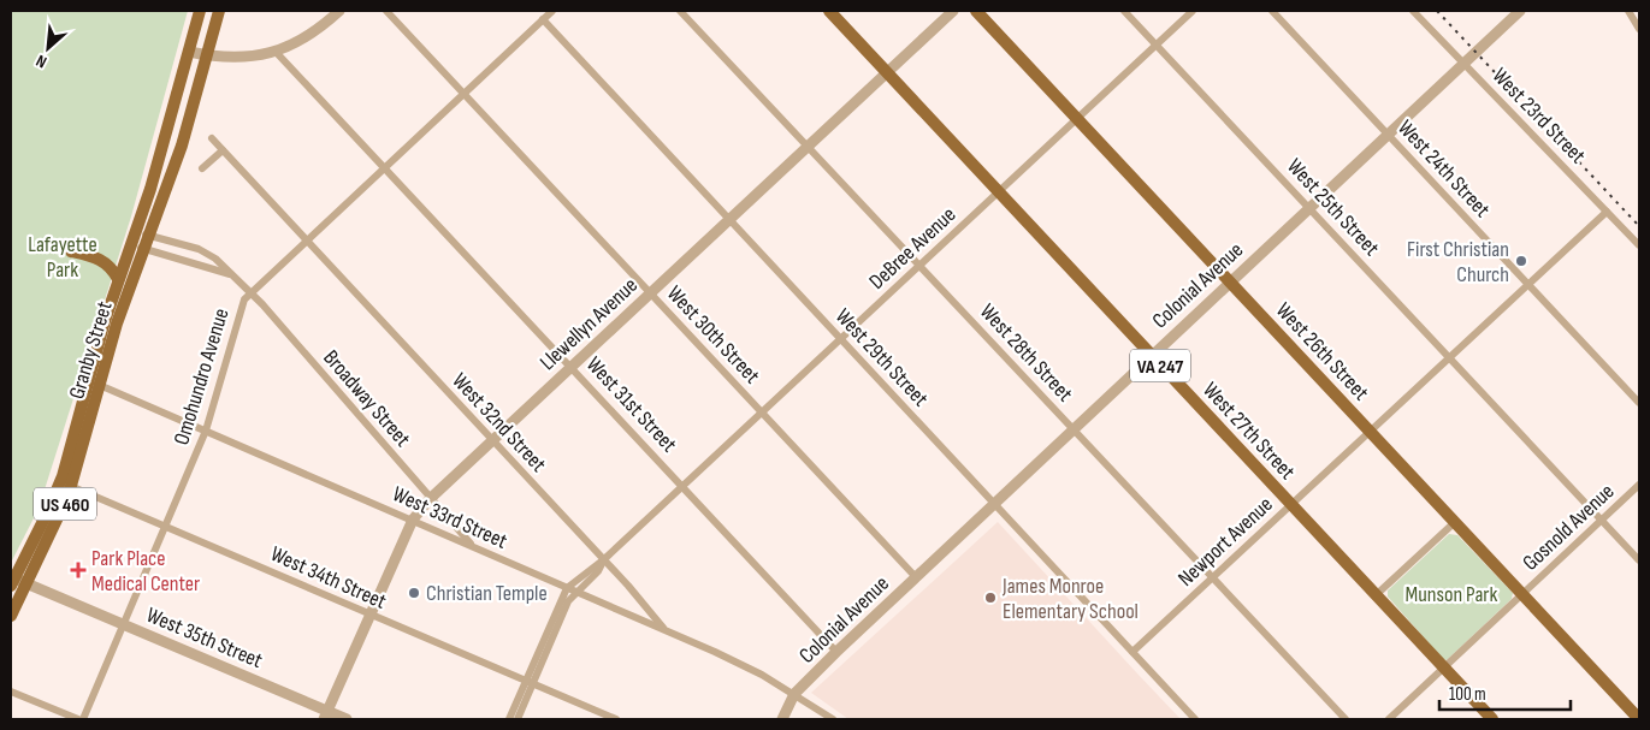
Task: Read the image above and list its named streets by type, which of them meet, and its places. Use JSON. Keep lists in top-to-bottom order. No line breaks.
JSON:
{"streets":{"main road":["Granby Street","West 26th Street","VA 247","West 27th Street","US 460"],"street":["West 23rd Street","West 24th Street","West 25th Street","DeBree Avenue","Colonial Avenue","Llewellyn Avenue","West 30th Street","West 28th Street","West 29th Street","Omohundro Avenue","Broadway Street","West 31st Street","West 32nd Street","West 33rd Street","Gosnold Avenue","Newport Avenue","West 34th Street","West 35th Street"]},"crossings":[["West 23rd Street","Colonial Avenue"],["West 23rd Street","Newport Avenue"],["West 24th Street","Colonial Avenue"],["West 24th Street","Newport Avenue"],["West 25th Street","DeBree Avenue"],["West 25th Street","Colonial Avenue"],["West 25th Street","Gosnold Avenue"],["West 25th Street","Newport Avenue"],["DeBree Avenue","West 30th Street"],["DeBree Avenue","West 26th Street"],["DeBree Avenue","West 28th Street"],["DeBree Avenue","West 29th Street"],["DeBree Avenue","West 31st Street"],["DeBree Avenue","West 32nd Street"],["DeBree Avenue","West 27th Street"],["DeBree Avenue","West 33rd Street"],["DeBree Avenue","West 34th Street"],["Colonial Avenue","West 30th Street"],["Colonial Avenue","West 26th Street"],["Colonial Avenue","West 28th Street"],["Colonial Avenue","West 29th Street"],["Colonial Avenue","West 31st Street"],["Colonial Avenue","West 27th Street"],["Colonial Avenue","West 33rd Street"],["Llewellyn Avenue","West 30th Street"],["Llewellyn Avenue","West 28th Street"],["Llewellyn Avenue","West 29th Street"],["Llewellyn Avenue","Broadway Street"],["Llewellyn Avenue","West 31st Street"],["Llewellyn Avenue","West 32nd Street"],["Llewellyn Avenue","West 27th Street"],["Llewellyn Avenue","West 33rd Street"],["Llewellyn Avenue","West 34th Street"],["Llewellyn Avenue","West 35th Street"],["West 30th Street","Omohundro Avenue"],["Granby Street","Broadway Street"],["Granby Street","US 460"],["Granby Street","West 33rd Street"],["Granby Street","West 34th Street"],["Granby Street","West 35th Street"],["West 26th Street","Gosnold Avenue"],["West 26th Street","Newport Avenue"],["West 28th Street","Newport Avenue"],["West 29th Street","Omohundro Avenue"],["West 29th Street","Newport Avenue"],["Omohundro Avenue","Broadway Street"],["Omohundro Avenue","West 31st Street"],["Omohundro Avenue","West 32nd Street"],["Omohundro Avenue","West 33rd Street"],["Omohundro Avenue","West 34th Street"],["Omohundro Avenue","West 35th Street"],["Broadway Street","West 33rd Street"],["West 32nd Street","West 33rd Street"],["West 27th Street","Gosnold Avenue"],["West 27th Street","Newport Avenue"]],"parks":["Lafayette Park","Munson Park"],"places":{"other":["First Christian Church","Christian Temple","James Monroe Elementary School"],"health":["Park Place Medical Center"]},"scale_bar":"100 m","north":"bottom left"}
